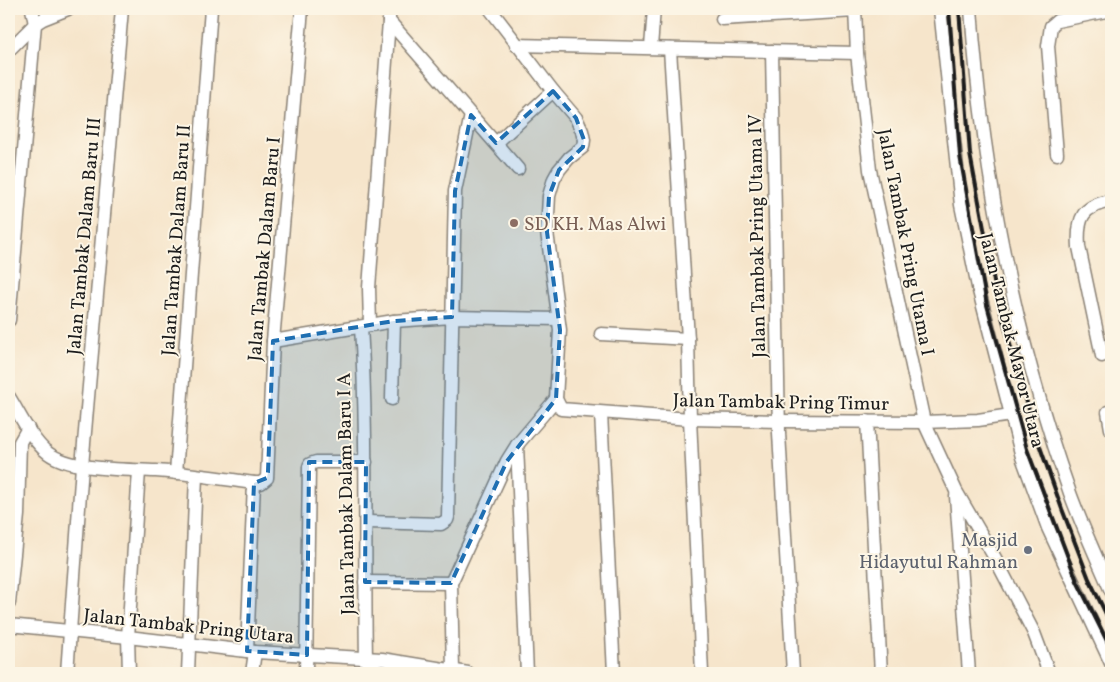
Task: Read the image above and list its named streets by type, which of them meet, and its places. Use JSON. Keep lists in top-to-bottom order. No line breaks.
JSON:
{"streets":{"street":["Jalan Tambak Dalam Baru III","Jalan Tambak Pring Utama IV","Jalan Tambak Dalam Baru II","Jalan Tambak Pring Utama I","Jalan Tambak Dalam Baru I","Jalan Tambak Mayor Utara","Jalan Tambak Pring Timur","Jalan Tambak Dalam Baru I A","Jalan Tambak Pring Utara"]},"crossings":[["Jalan Tambak Dalam Baru III","Jalan Tambak Pring Utara"],["Jalan Tambak Pring Utama IV","Jalan Tambak Pring Timur"],["Jalan Tambak Pring Utama I","Jalan Tambak Pring Timur"],["Jalan Tambak Mayor Utara","Jalan Tambak Pring Timur"],["Jalan Tambak Dalam Baru I A","Jalan Tambak Pring Utara"]],"places":["SD KH. Mas Alwi","Masjid Hidayutul Rahman"]}
